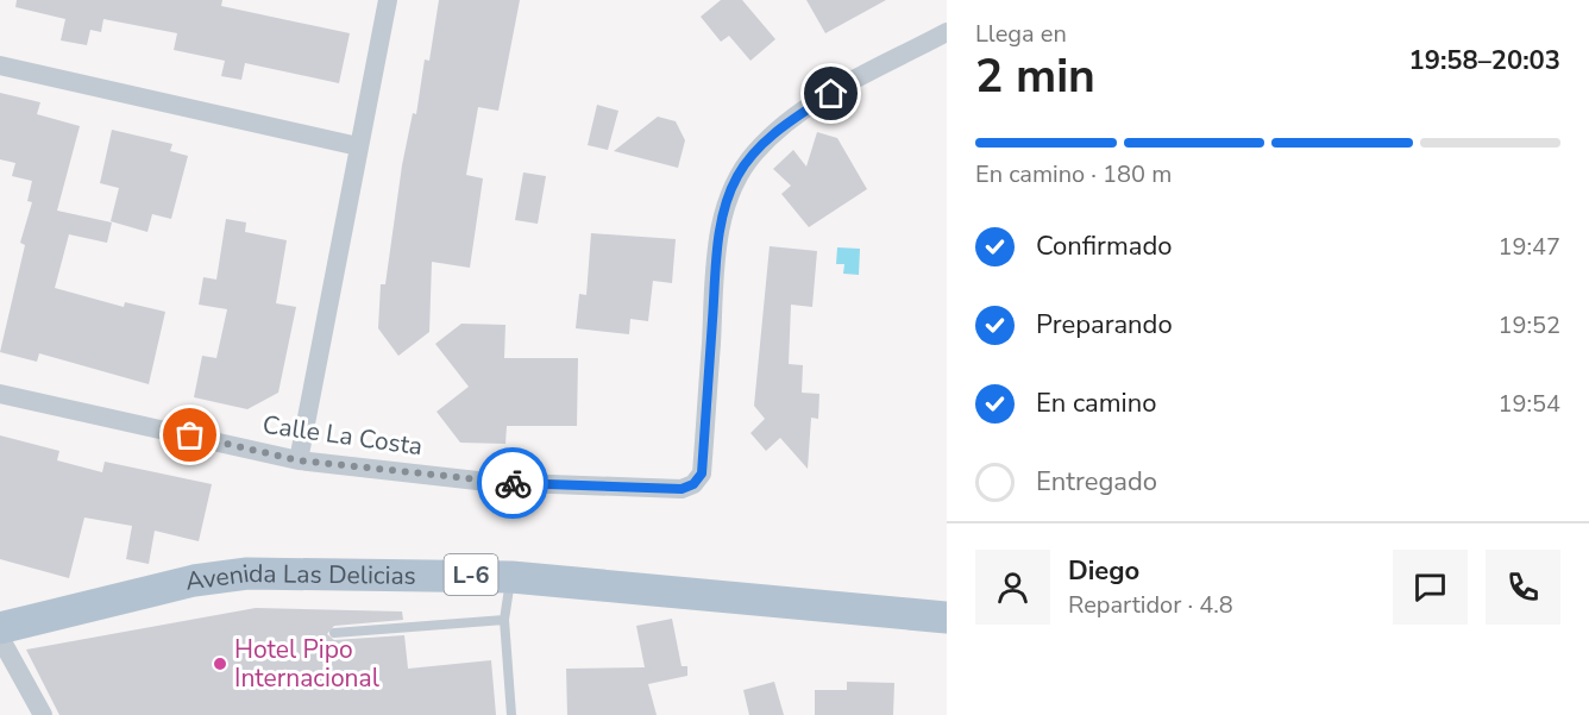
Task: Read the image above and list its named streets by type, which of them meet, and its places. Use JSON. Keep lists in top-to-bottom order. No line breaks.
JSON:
{"streets":{"main road":["L-6","Avenida Las Delicias"],"street":["Calle La Costa"]},"places":["Hotel Pipo Internacional"],"page":{"heading":["2 min","Llega en","19:58–20:03"],"panel":["Diego","Repartidor · 4.8"],"bar":"En camino · 180 m","list":[["Confirmado","19:47"],["Preparando","19:52"],["En camino","19:54"],"Entregado"]}}
